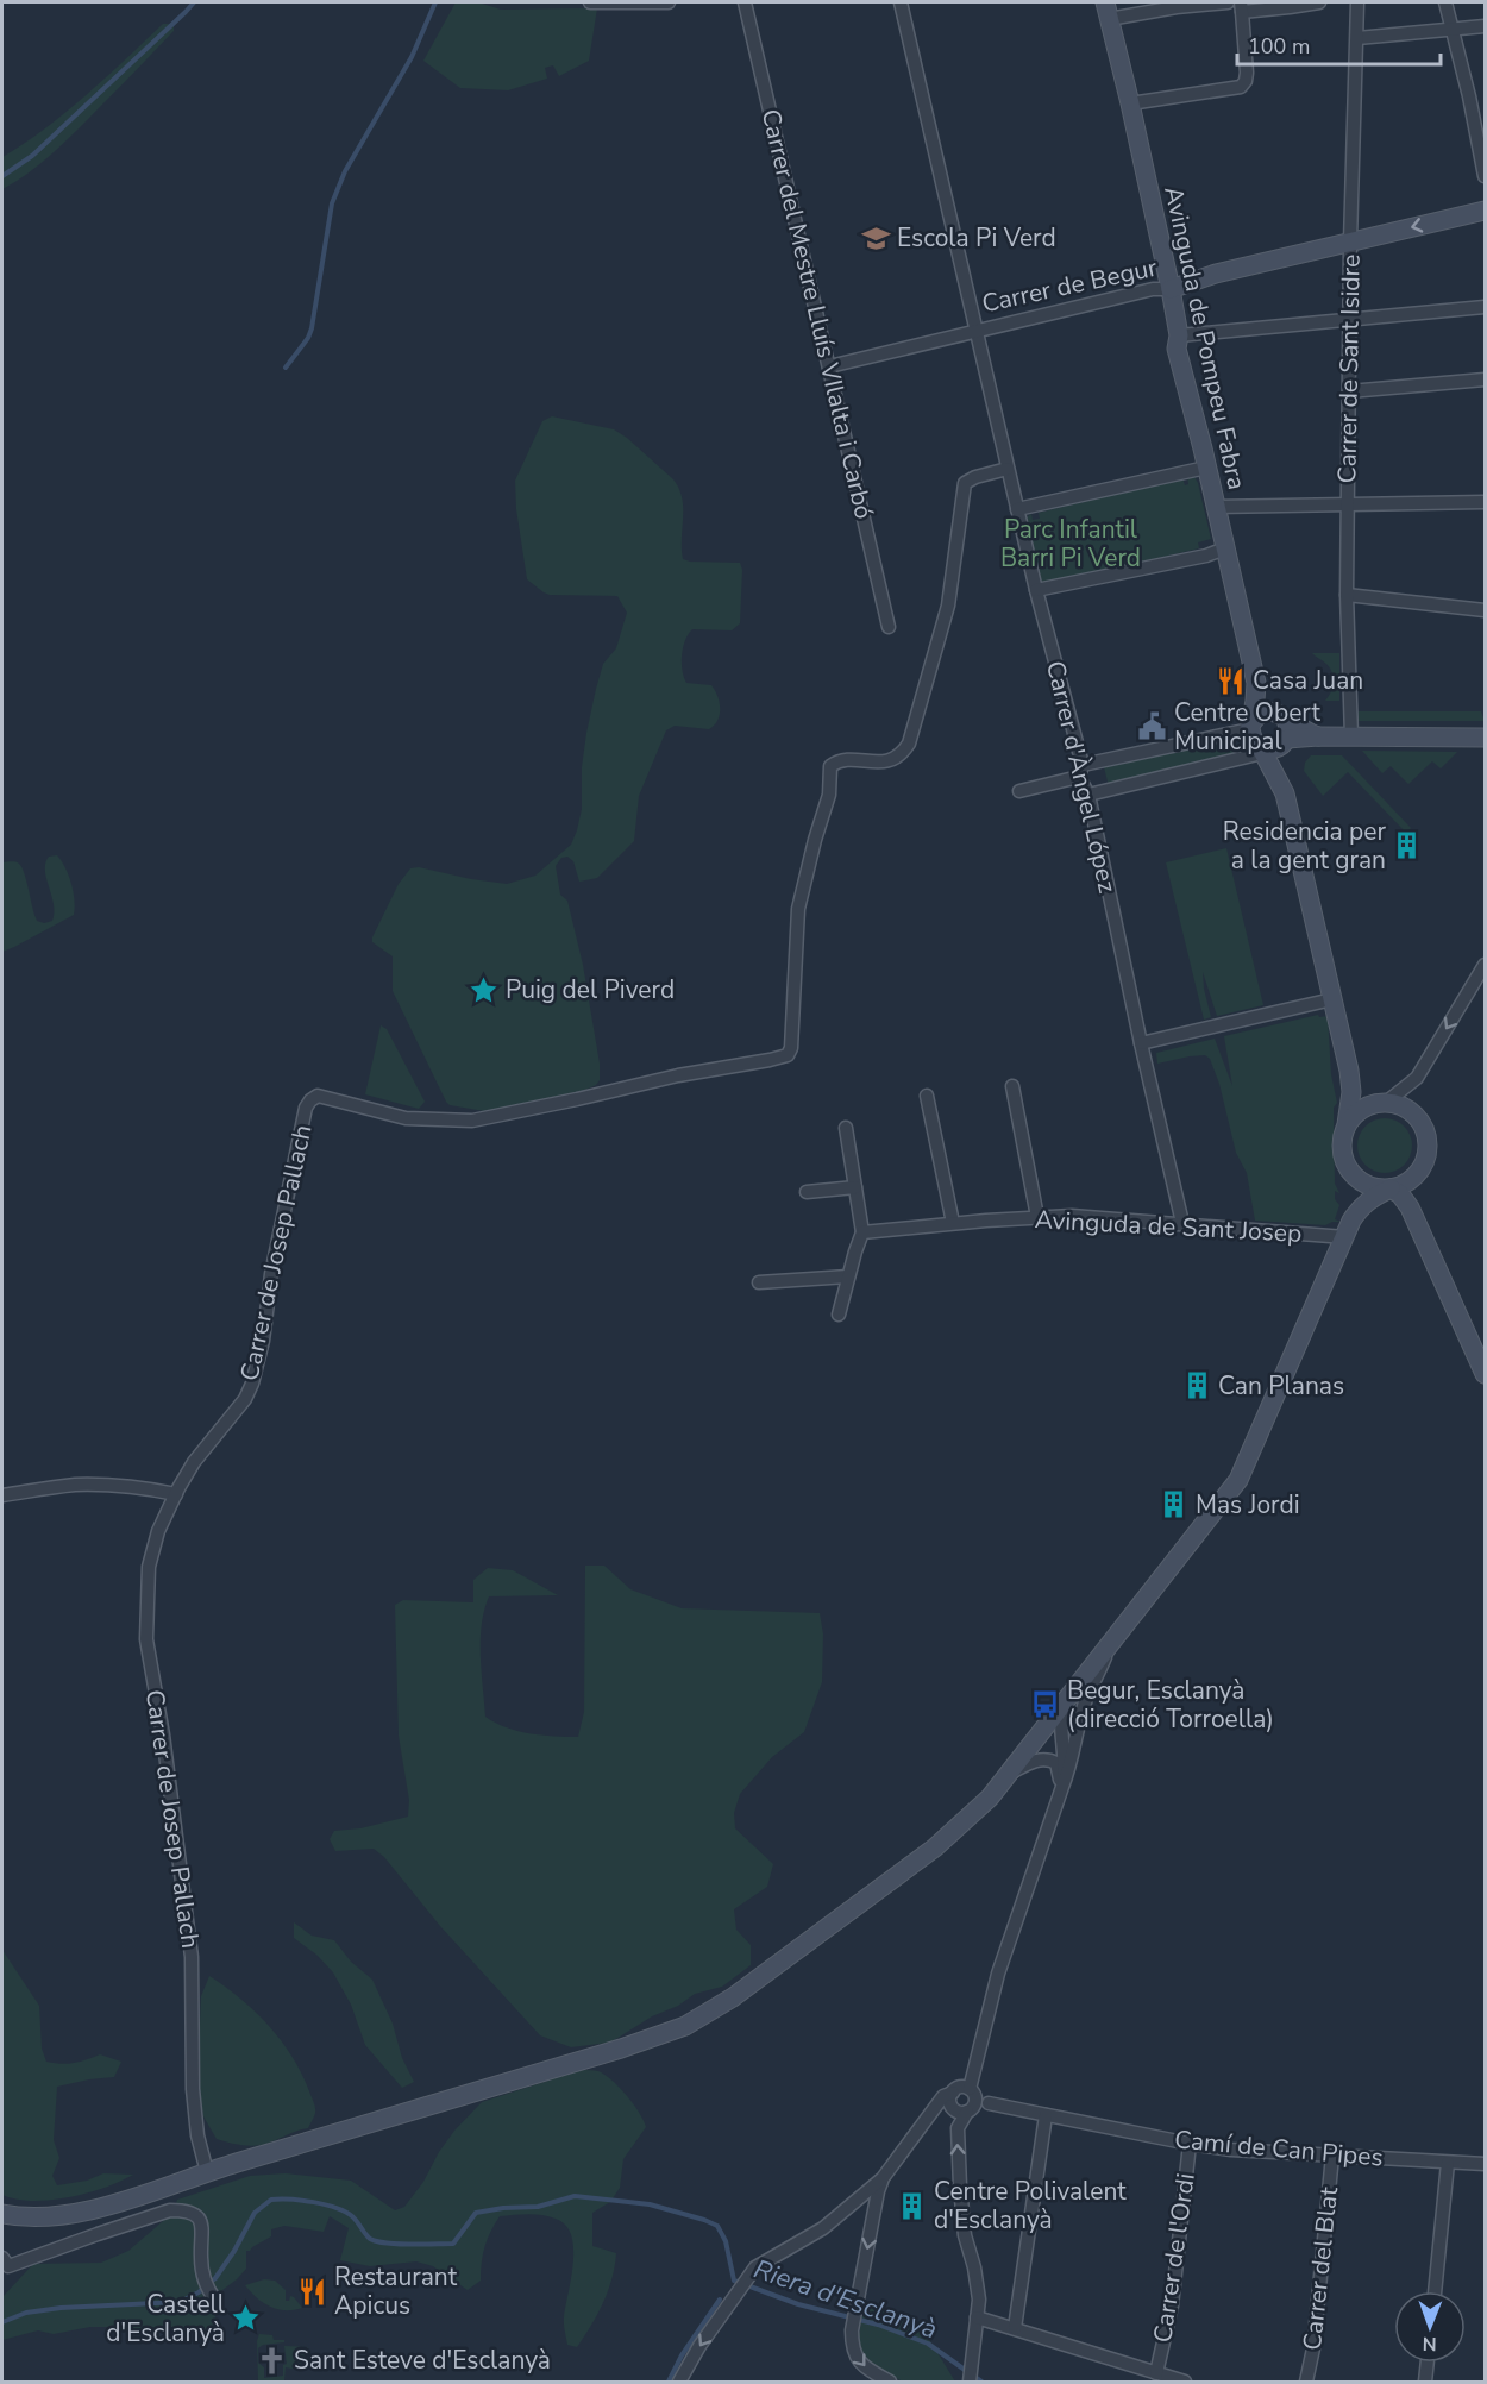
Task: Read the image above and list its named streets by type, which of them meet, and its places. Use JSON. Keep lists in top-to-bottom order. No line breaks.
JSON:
{"streets":{"street":["Carrer de Begur","Carrer del Mestre Lluís VIlalta i Carbó","Avinguda de Pompeu Fabra","Carrer de Sant Isidre","Carrer d'Àngel López","Avinguda de Sant Josep","Carrer de Josep Pallach","Camí de Can Pipes","Carrer de l'Ordi","Carrer del Blat"]},"crossings":[["Carrer de Begur","Carrer del Mestre Lluís VIlalta i Carbó"],["Carrer de Begur","Avinguda de Pompeu Fabra"],["Carrer de Begur","Carrer de Sant Isidre"],["Carrer de Begur","Carrer d'Àngel López"],["Carrer d'Àngel López","Avinguda de Sant Josep"],["Carrer d'Àngel López","Carrer de Josep Pallach"],["Camí de Can Pipes","Carrer de l'Ordi"],["Camí de Can Pipes","Carrer del Blat"]],"water":["Riera d'Esclanyà"],"parks":["Parc Infantil Barri Pi Verd"],"places":{"school or university":["Escola Pi Verd"],"restaurant":["Casa Juan","Restaurant Apicus"],"public building":["Centre Obert Municipal"],"building":["Residencia per a la gent gran","Can Planas","Mas Jordi","Centre Polivalent d'Esclanyà"],"place":["Puig del Piverd","Castell d'Esclanyà"],"bus stop":["Begur, Esclanyà (direcció Torroella)"],"church":["Sant Esteve d'Esclanyà"]},"scale_bar":"100 m","north":"bottom"}
